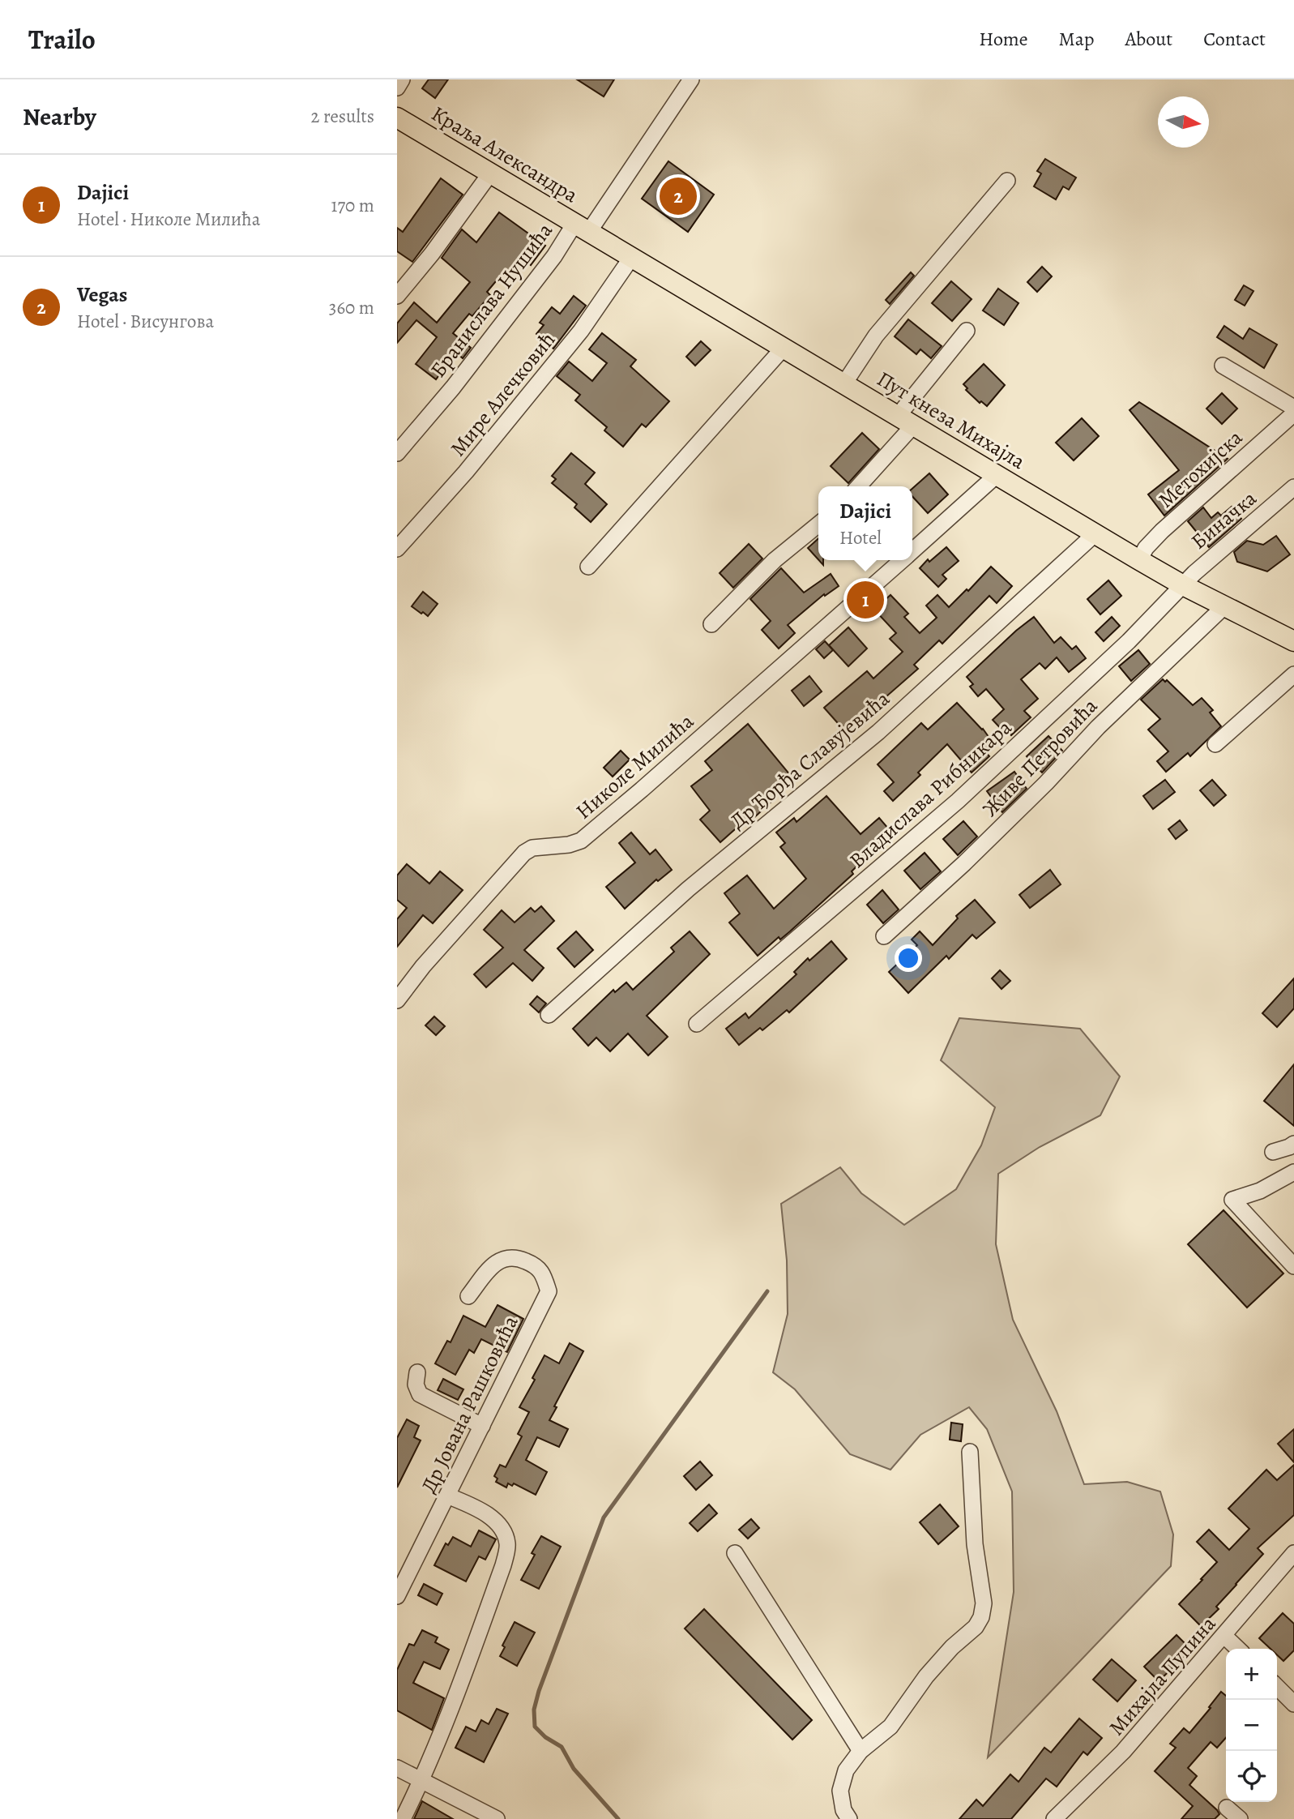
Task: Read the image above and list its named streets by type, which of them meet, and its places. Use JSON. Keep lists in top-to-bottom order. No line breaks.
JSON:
{"streets":{"main road":["Краља Александра","Пут кнеза Михајла"],"street":["Бранислава Нушића","Мире Алечковић","Метохијска","Биначка","Живе Петровића","Др Ђорђа Славујевића","Николе Милића","Владислава Рибникара","Др Јована Рашковића","Михајла Пупина"]},"crossings":[["Краља Александра","Бранислава Нушића"],["Краља Александра","Пут кнеза Михајла"],["Бранислава Нушића","Пут кнеза Михајла"],["Мире Алечковић","Пут кнеза Михајла"],["Пут кнеза Михајла","Метохијска"],["Пут кнеза Михајла","Биначка"],["Пут кнеза Михајла","Живе Петровића"],["Пут кнеза Михајла","Др Ђорђа Славујевића"],["Пут кнеза Михајла","Николе Милића"],["Пут кнеза Михајла","Владислава Рибникара"],["Биначка","Владислава Рибникара"]],"north":"right","page":{"header":"Trailo","nav":["Home","Map","About","Contact"],"heading":["Nearby","2 results"],"list":[{"mark":"1","name":"Dajici","note":"Hotel · Николе Милића","value":"170 m"},{"mark":"2","name":"Vegas","note":"Hotel · Висунгова","value":"360 m"}],"pins":["2","1"],"popup":["Dajici","Hotel"],"map_buttons":["+","−"]}}
